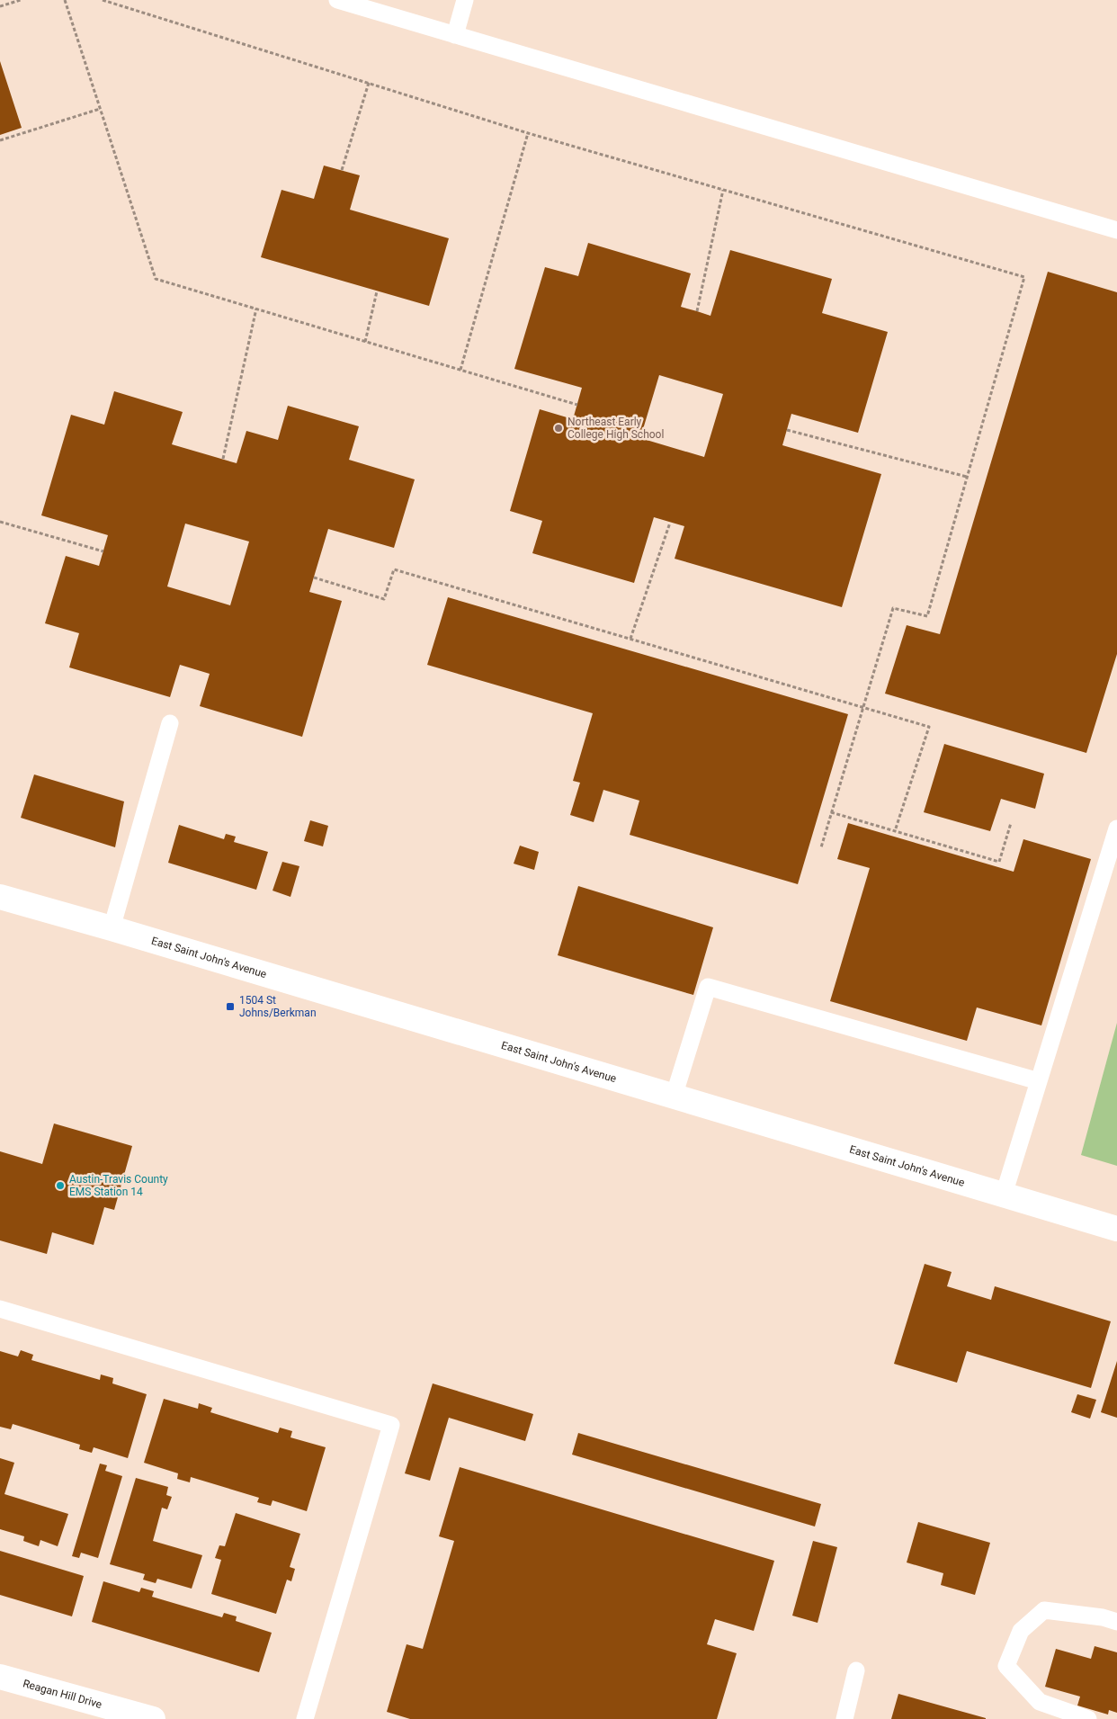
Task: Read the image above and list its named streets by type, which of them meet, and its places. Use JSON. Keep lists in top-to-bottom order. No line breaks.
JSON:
{"streets":{"street":["East Saint John's Avenue","Reagan Hill Drive"]},"places":{"other":["Northeast Early College High School","Austin-Travis County EMS Station 14"],"transit":["1504 St Johns/Berkman"]}}
